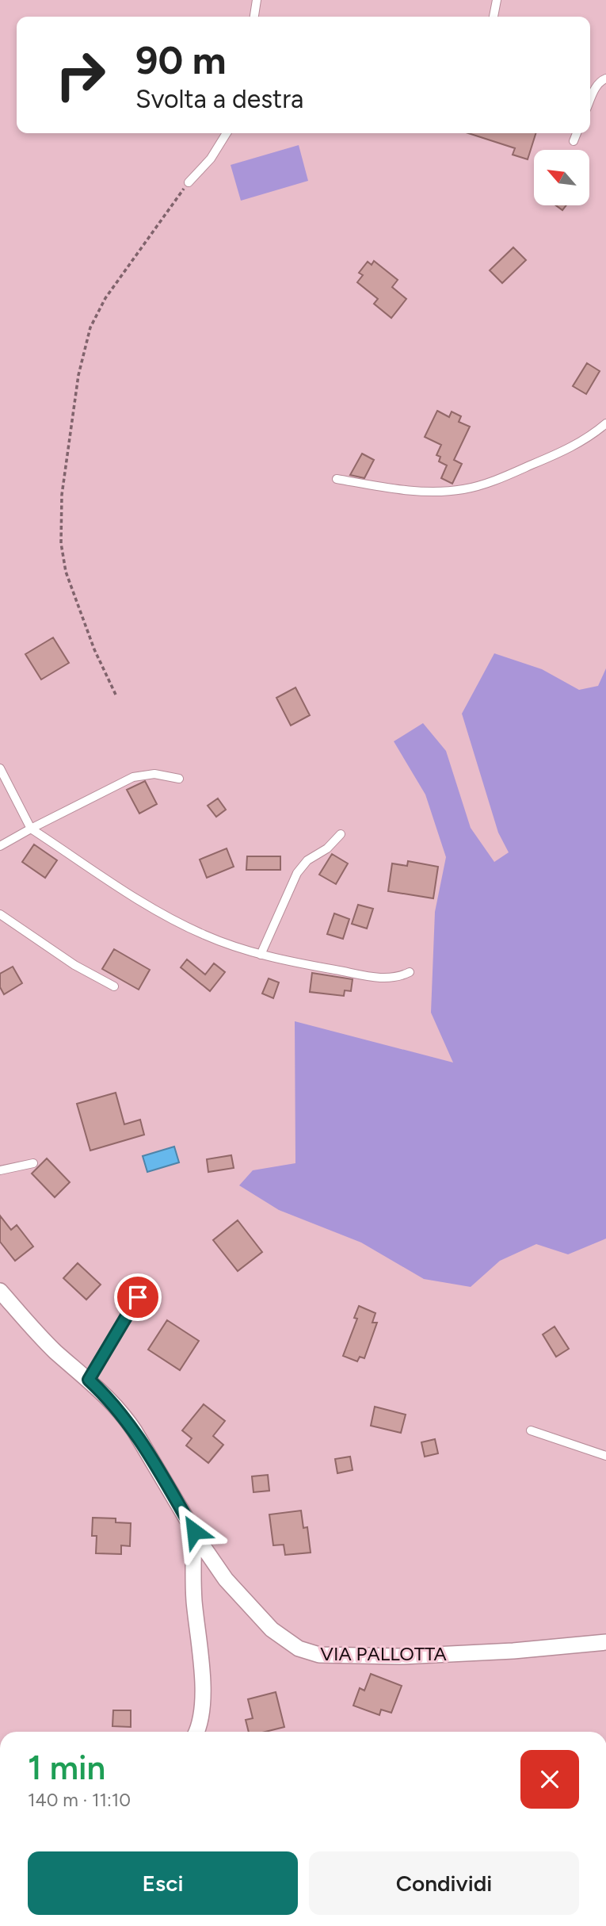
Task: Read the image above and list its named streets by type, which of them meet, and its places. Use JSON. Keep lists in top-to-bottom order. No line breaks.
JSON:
{"streets":{"street":["VIA PALLOTTA"]},"north":"top left","page":{"turn":["90 m","Svolta a destra"],"heading":["1 min","140 m · 11:10"],"buttons":["Esci","Condividi"]}}
